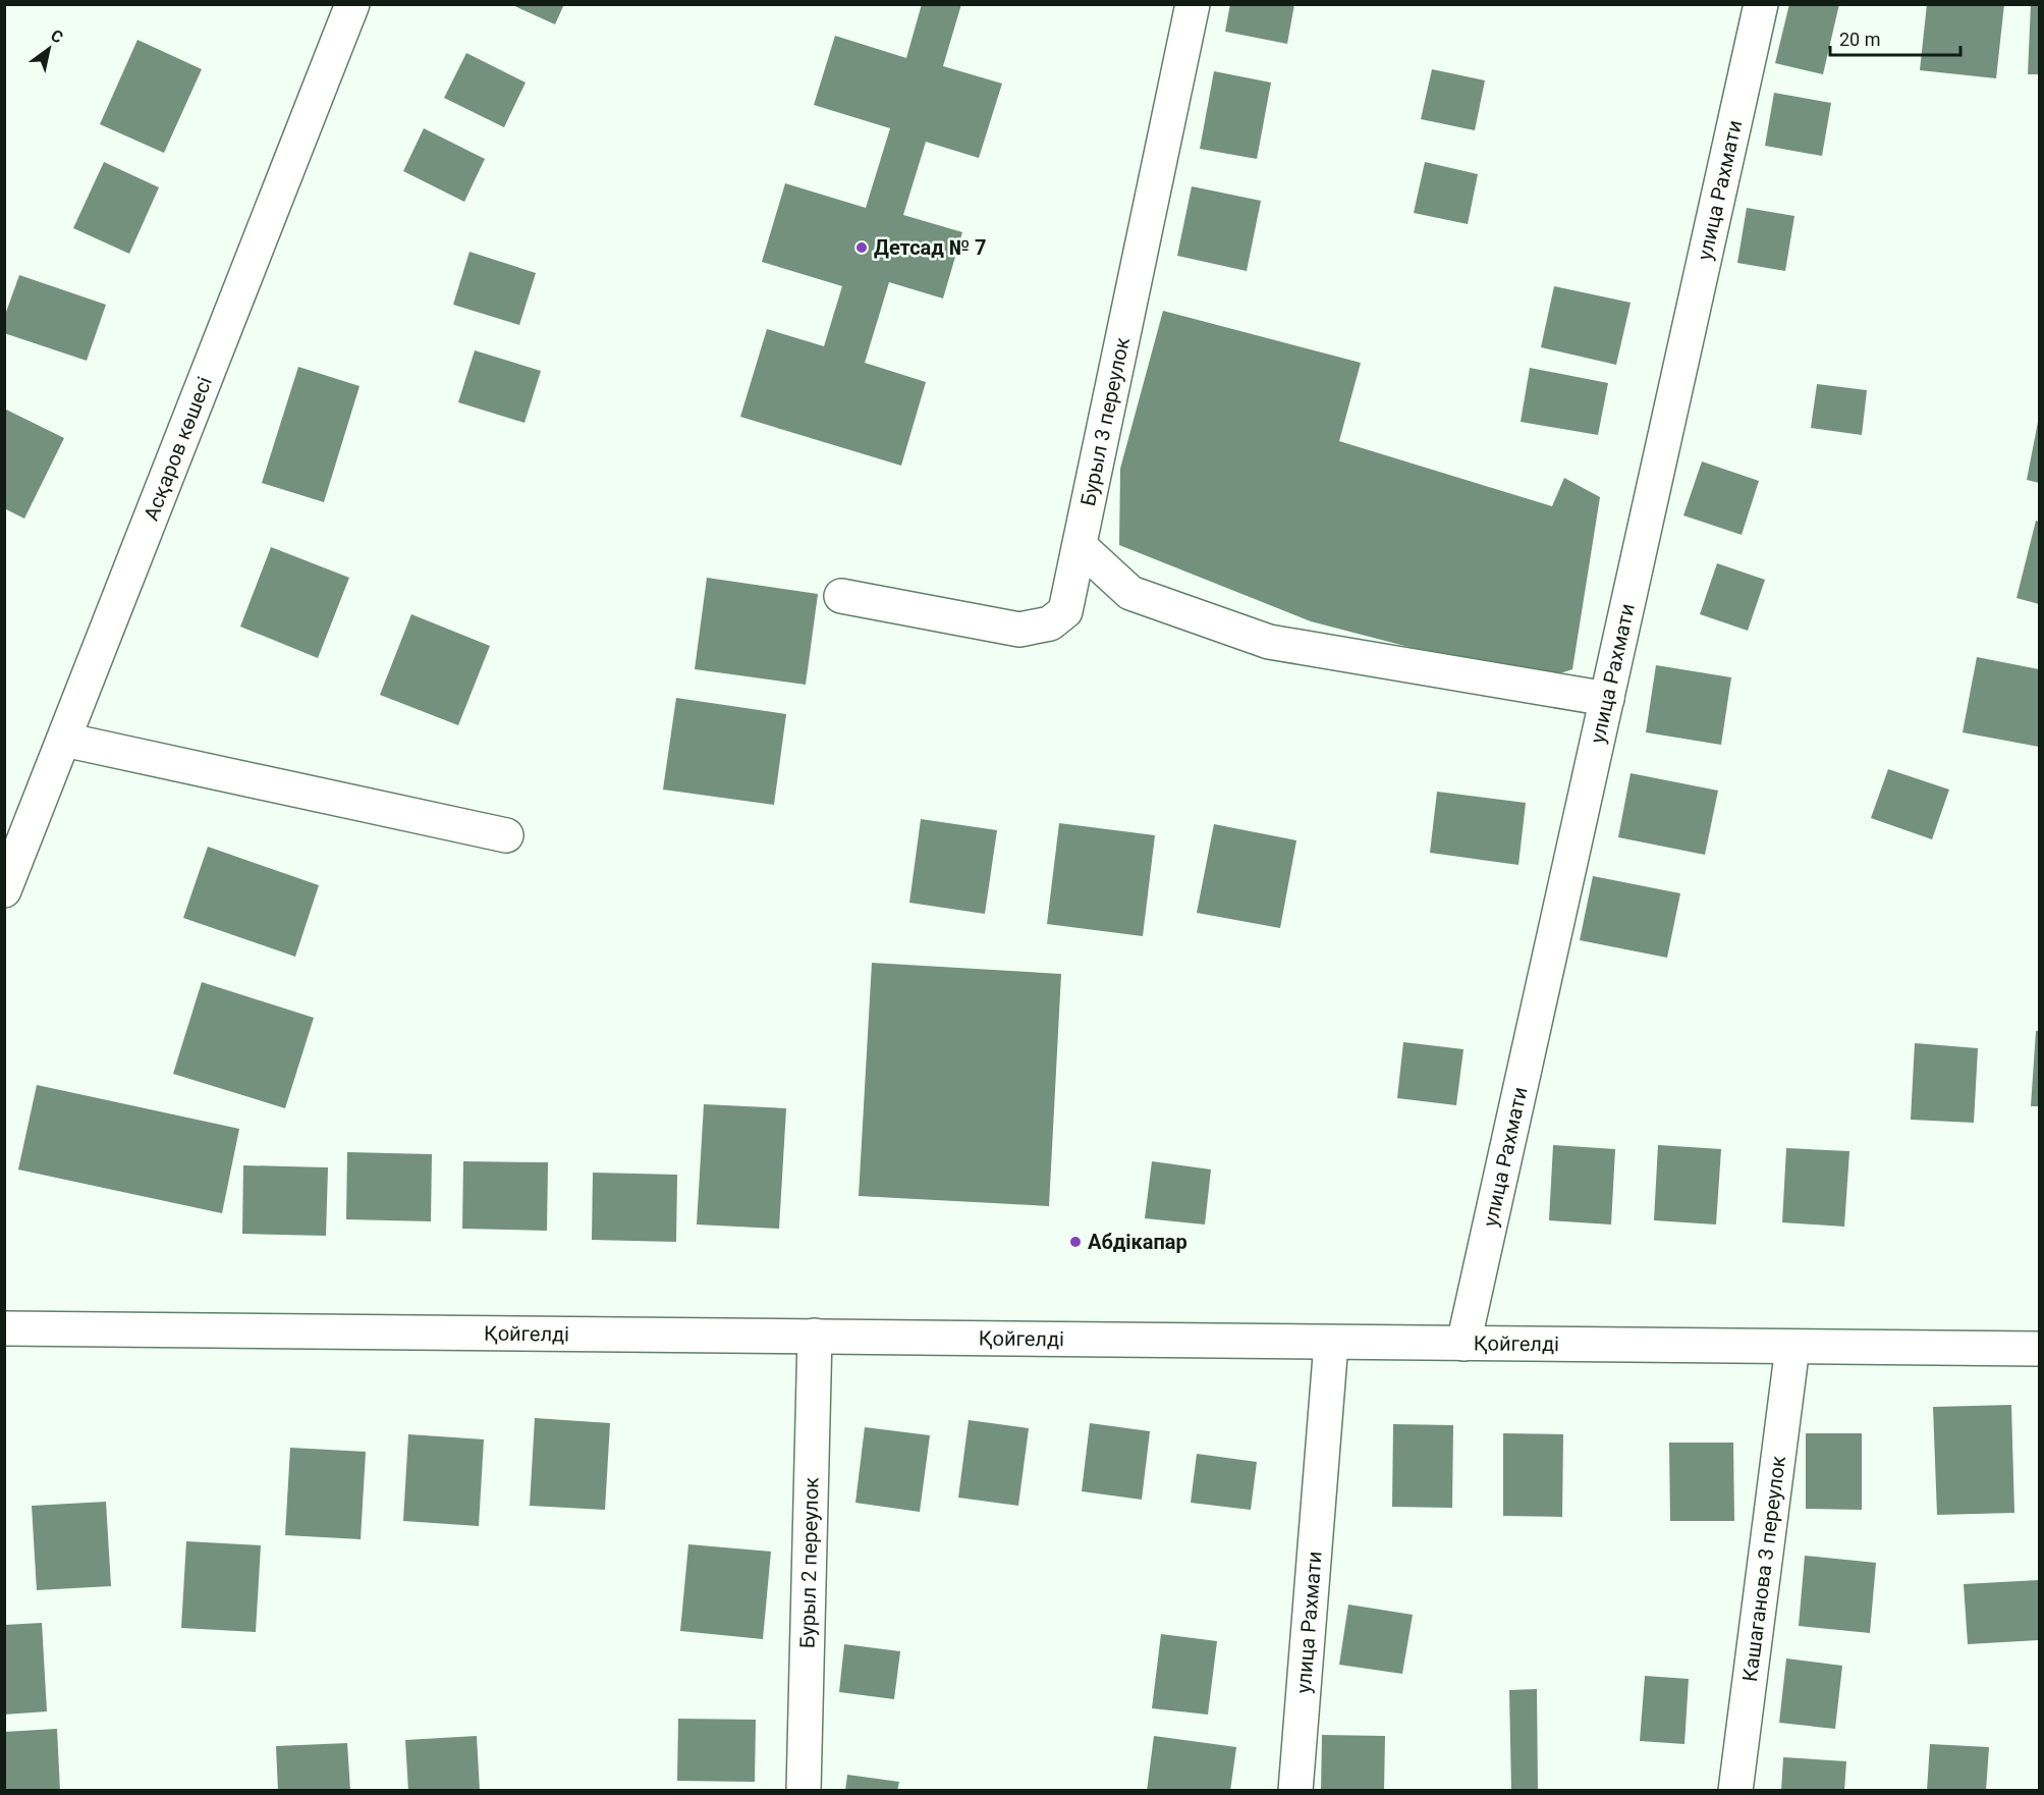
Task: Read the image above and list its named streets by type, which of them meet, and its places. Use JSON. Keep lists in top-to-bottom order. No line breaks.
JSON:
{"streets":{"street":["улица Рахмати","Бурыл 3 переулок","Асқаров көшесі","Қойгелді","Бурыл 2 переулок","Кашаганова 3 переулок"]},"crossings":[["улица Рахмати","Қойгелді"],["Қойгелді","Бурыл 2 переулок"],["Қойгелді","Кашаганова 3 переулок"]],"places":["Детсад № 7","Абдiкапар"],"scale_bar":"20 m","north":"top right"}
